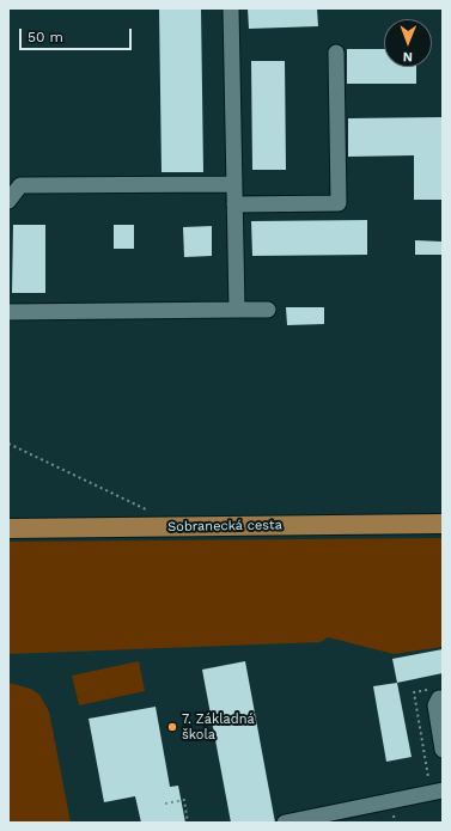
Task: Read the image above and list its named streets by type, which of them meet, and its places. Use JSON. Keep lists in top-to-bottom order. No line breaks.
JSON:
{"streets":{"main road":["Sobranecká cesta"]},"places":["7. Základná škola"],"scale_bar":"50 m","north":"bottom"}
